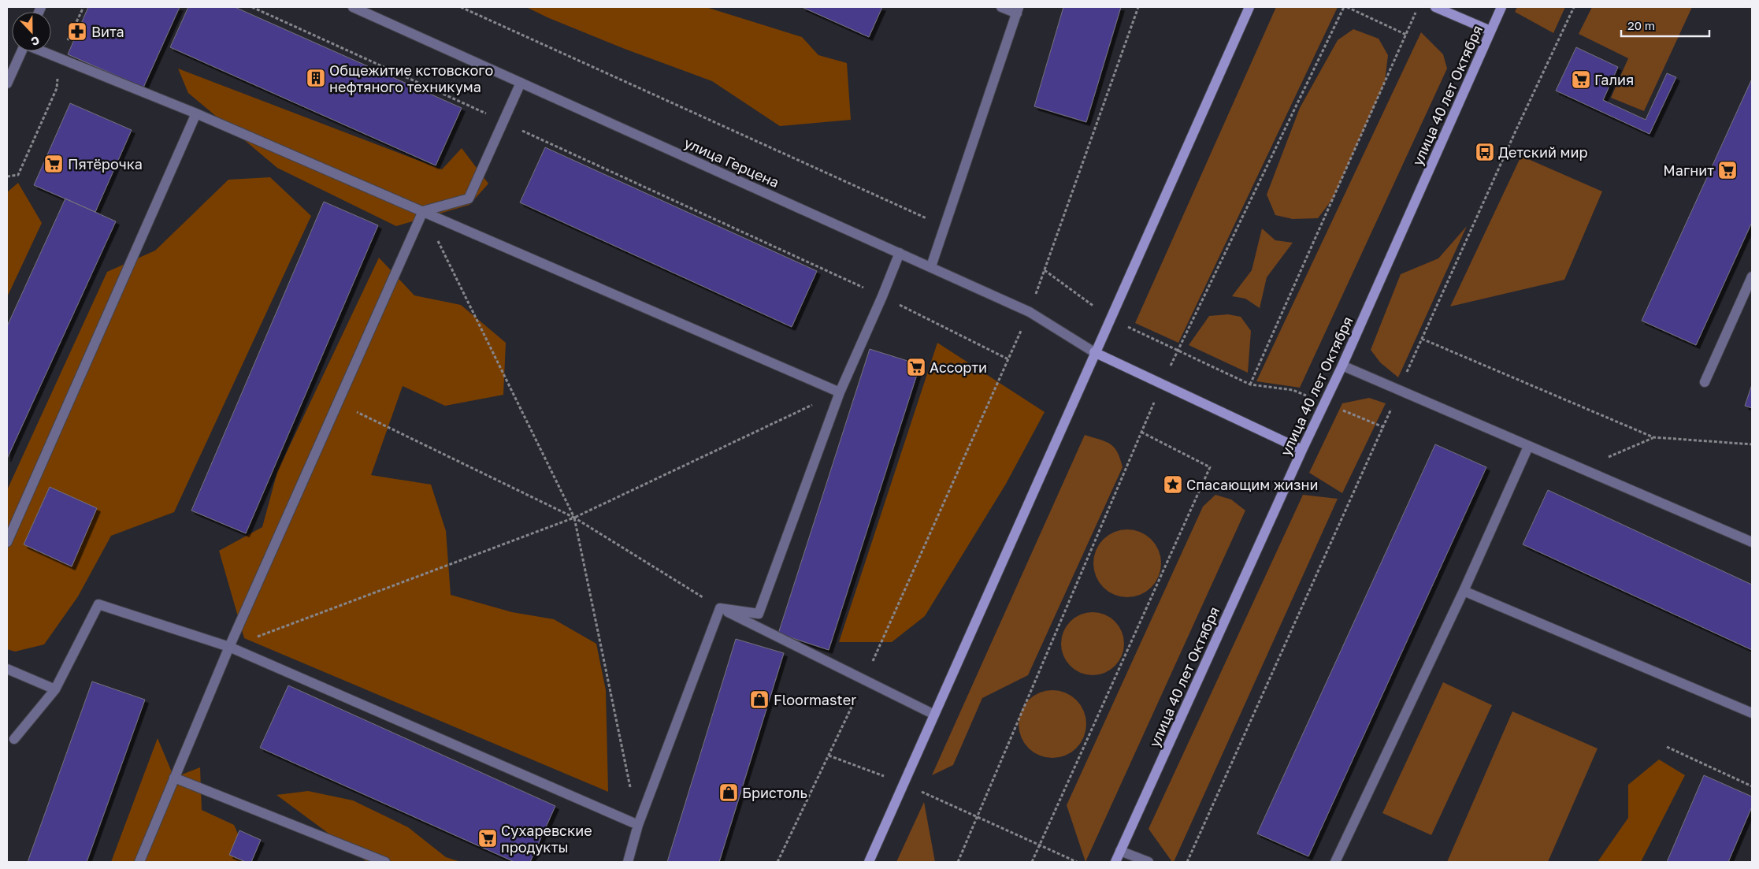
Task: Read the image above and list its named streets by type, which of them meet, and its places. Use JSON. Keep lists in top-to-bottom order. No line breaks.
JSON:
{"streets":{"street":["улица 40 лет Октября","улица Герцена"]},"places":{"pharmacy":["Вита"],"building":["Общежитие кстовского нефтяного техникума"],"supermarket":["Галия","Пятёрочка","Магнит","Ассорти","Сухаревские продукты"],"bus stop":["Детский мир"],"place":["Спасающим жизни"],"shop":["Floormaster","Бристоль"]},"scale_bar":"20 m","north":"bottom"}
